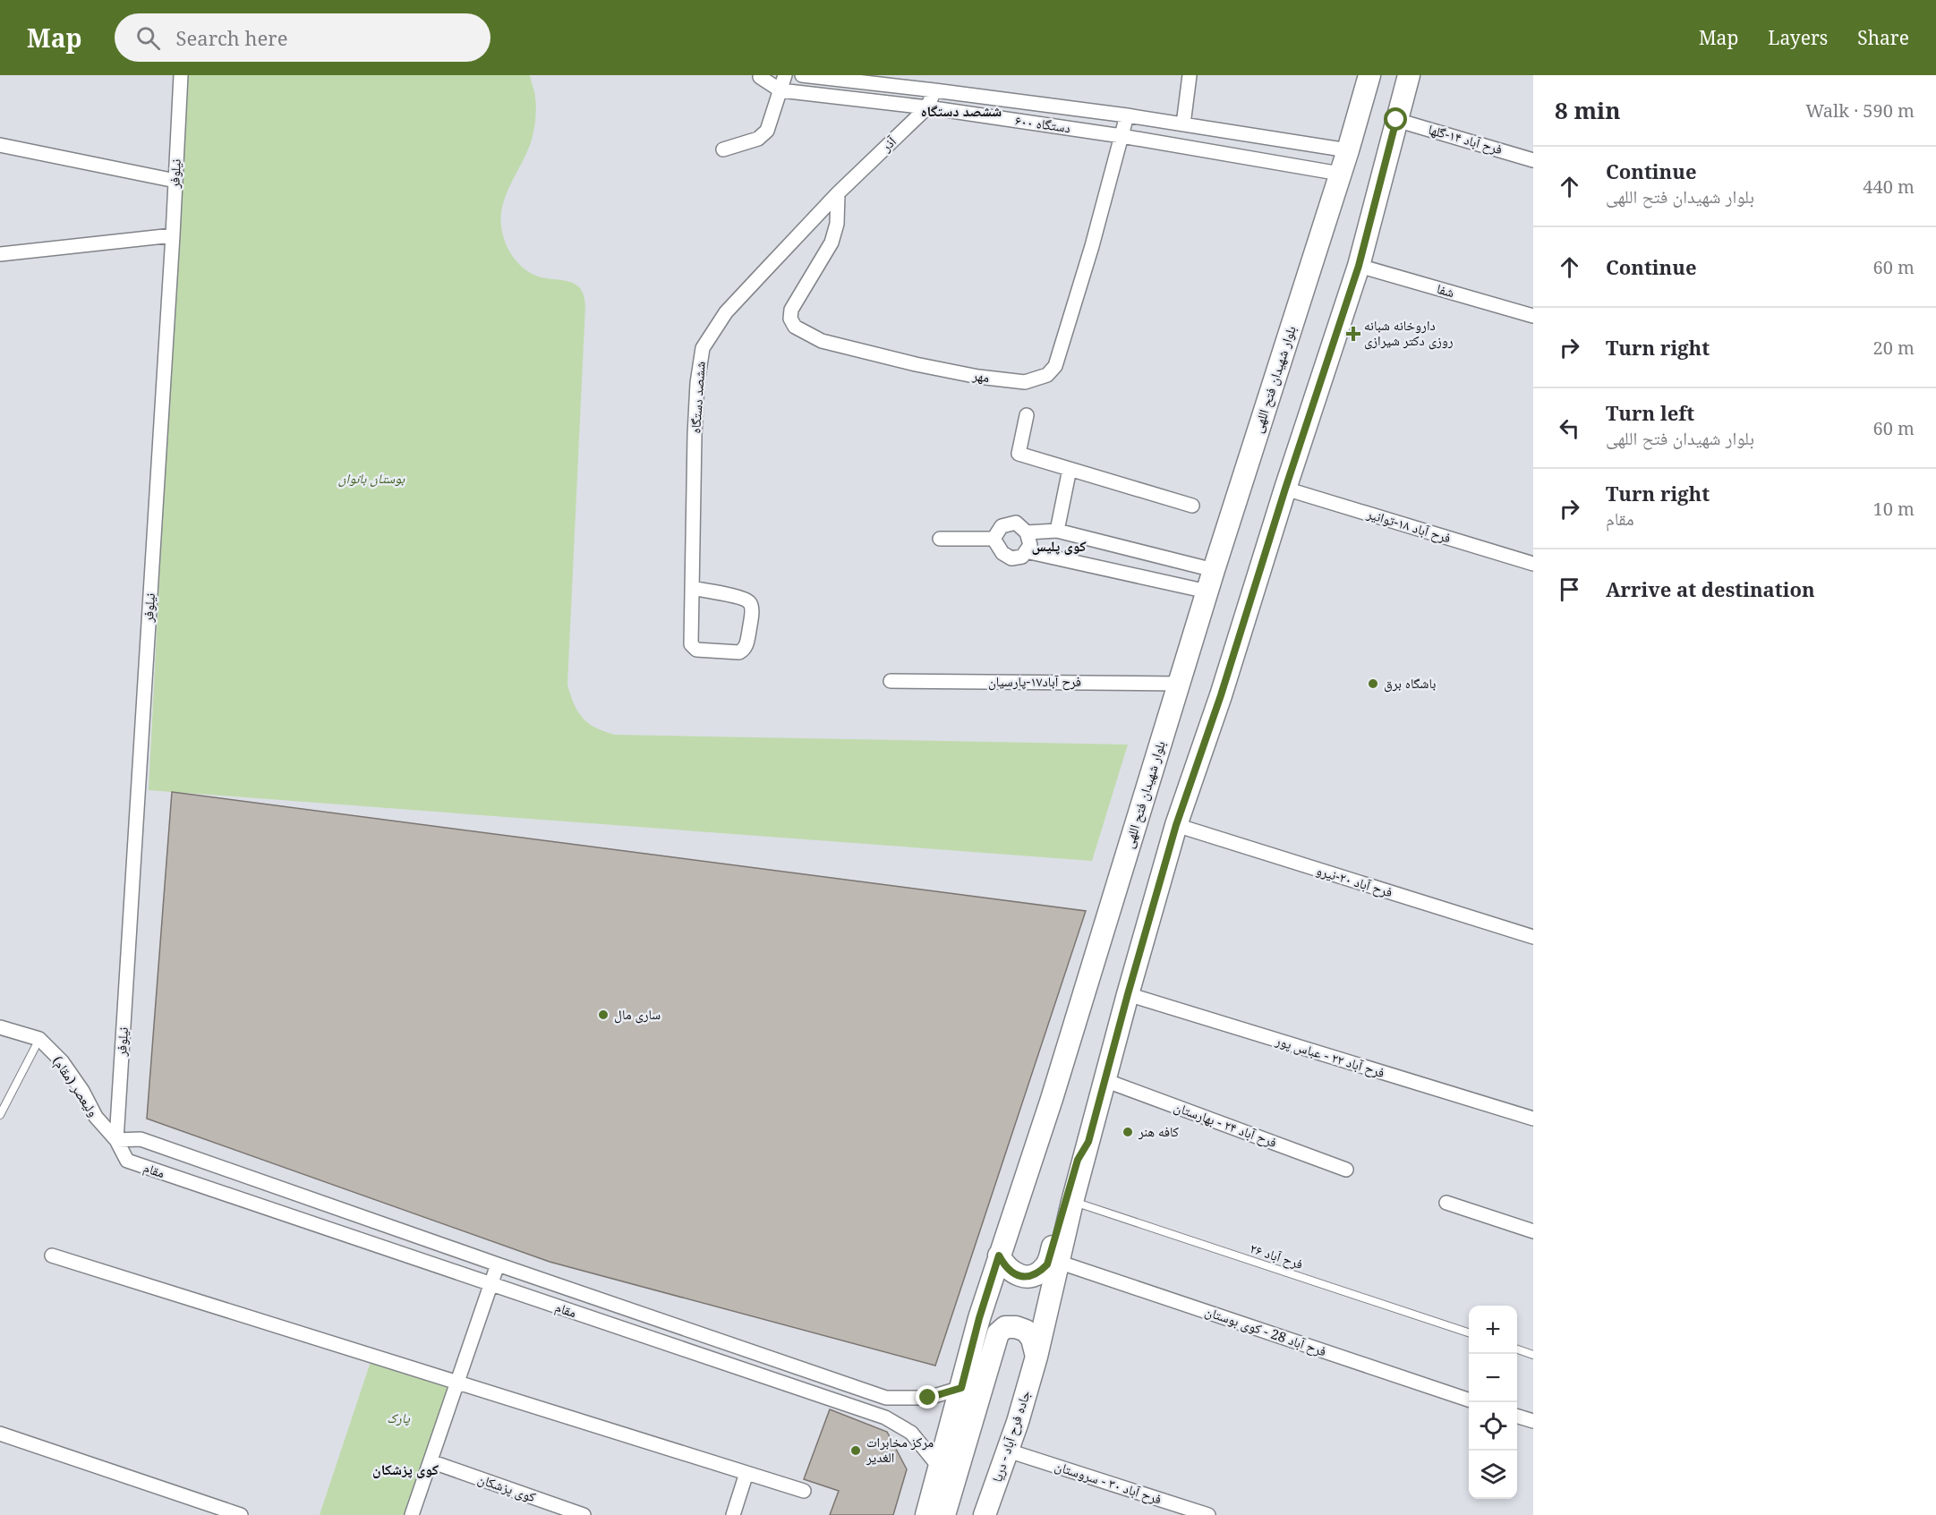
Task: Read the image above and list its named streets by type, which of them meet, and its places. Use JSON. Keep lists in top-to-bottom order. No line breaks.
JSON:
{"streets":{"main road":["بلوار شهیدان فتح اللهی","جاده فرح آباد - دریا"],"street":["۶۰۰ دستگاه","فرح آباد ۱۴-گلها","آذر","نیلوفر","شفا","مهر","ششصد دستگاه","فرح آباد ۱۸-توانیر","فرح آباد۱۷-پارسیان","فرح آباد ۲۰-نیرو","فرح آباد ۲۲ - عباس پور","ولیعصر (مقام)","فرح آباد ۲۴ - بهارستان","مقام","فرح آباد 28 - کوی بوستان","فرح آباد ۳۰ - سروستان","کوی پزشکان"],"lane":["فرح آباد ۲۶"]},"crossings":[["۶۰۰ دستگاه","آذر"],["۶۰۰ دستگاه","مهر"],["۶۰۰ دستگاه","بلوار شهیدان فتح اللهی"],["آذر","مهر"],["آذر","ششصد دستگاه"],["نیلوفر","ولیعصر (مقام)"],["نیلوفر","مقام"],["مهر","ششصد دستگاه"],["بلوار شهیدان فتح اللهی","فرح آباد۱۷-پارسیان"],["بلوار شهیدان فتح اللهی","مقام"],["ولیعصر (مقام)","مقام"],["جاده فرح آباد - دریا","فرح آباد ۳۰ - سروستان"]],"districts":["ششصد دستگاه","کوی پلیس","کوی پزشکان"],"parks":["بوستان بانوان","پارک"],"places":{"health":["داروخانه شبانه روزی دکتر شیرازی"],"other":["باشگاه برق","ساری مال","کافه هنر","مرکز مخابرات الغدیر"]},"page":{"header":"Map","search":"Search here","nav":["Map","Layers","Share"],"heading":["8 min","Walk · 590 m"],"list":[["Continue","بلوار شهیدان فتح اللهی","440 m"],["Continue","60 m"],["Turn right","20 m"],["Turn left","بلوار شهیدان فتح اللهی","60 m"],["Turn right","مقام","10 m"],"Arrive at destination"],"map_buttons":["+","−"]}}
